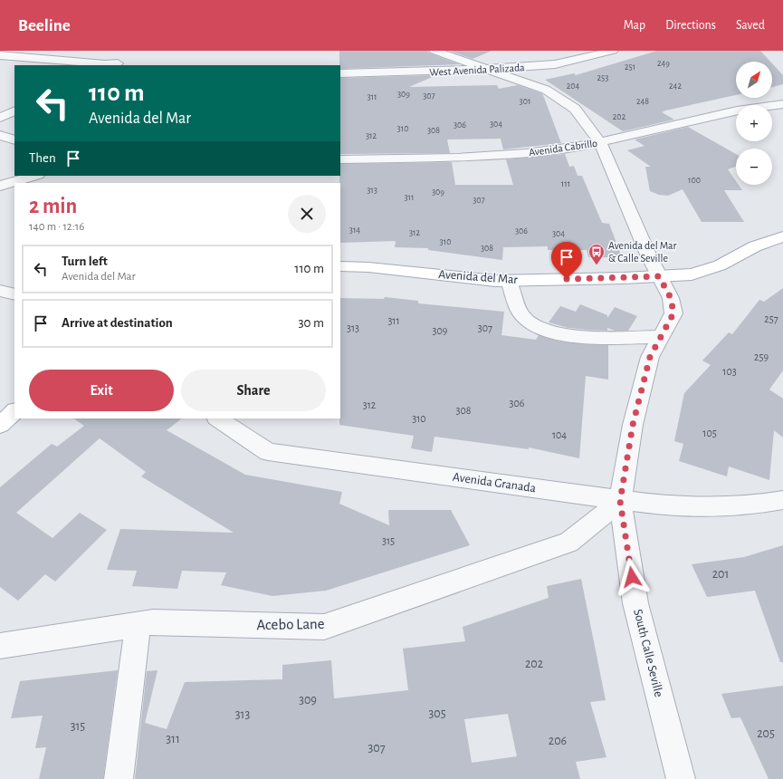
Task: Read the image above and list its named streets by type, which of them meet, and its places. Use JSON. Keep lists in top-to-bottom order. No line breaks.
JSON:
{"streets":{"main road":["Avenida del Mar"],"street":["West Avenida Palizada","Avenida Cabrillo","Avenida Granada","Acebo Lane","South Calle Seville"]},"crossings":[["West Avenida Palizada","South Calle Seville"],["Avenida Cabrillo","South Calle Seville"],["Avenida del Mar","South Calle Seville"],["Avenida Granada","Acebo Lane"],["Avenida Granada","South Calle Seville"],["Acebo Lane","South Calle Seville"]],"places":{"bus stop":["Avenida del Mar & Calle Seville"]},"house_numbers":["249","251","253","204","242","309","307","311","301","248","202","304","306","310","308","312","100","111","313","309","311","307","314","306","312","304","310","308","257","311","313","307","309","259","103","306","312","308","310","105","104","315","201","202","309","305","313","315","205","311","206","307"],"north":"top right","page":{"header":"Beeline","nav":["Map","Directions","Saved"],"map_buttons":["+","−"],"turn":["110 m","Avenida del Mar"],"then":"Then","heading":["2 min","140 m · 12:16"],"list":[{"name":"Turn left","note":"Avenida del Mar","value":"110 m"},{"name":"Arrive at destination","value":"30 m"}],"buttons":["Exit","Share"]}}
